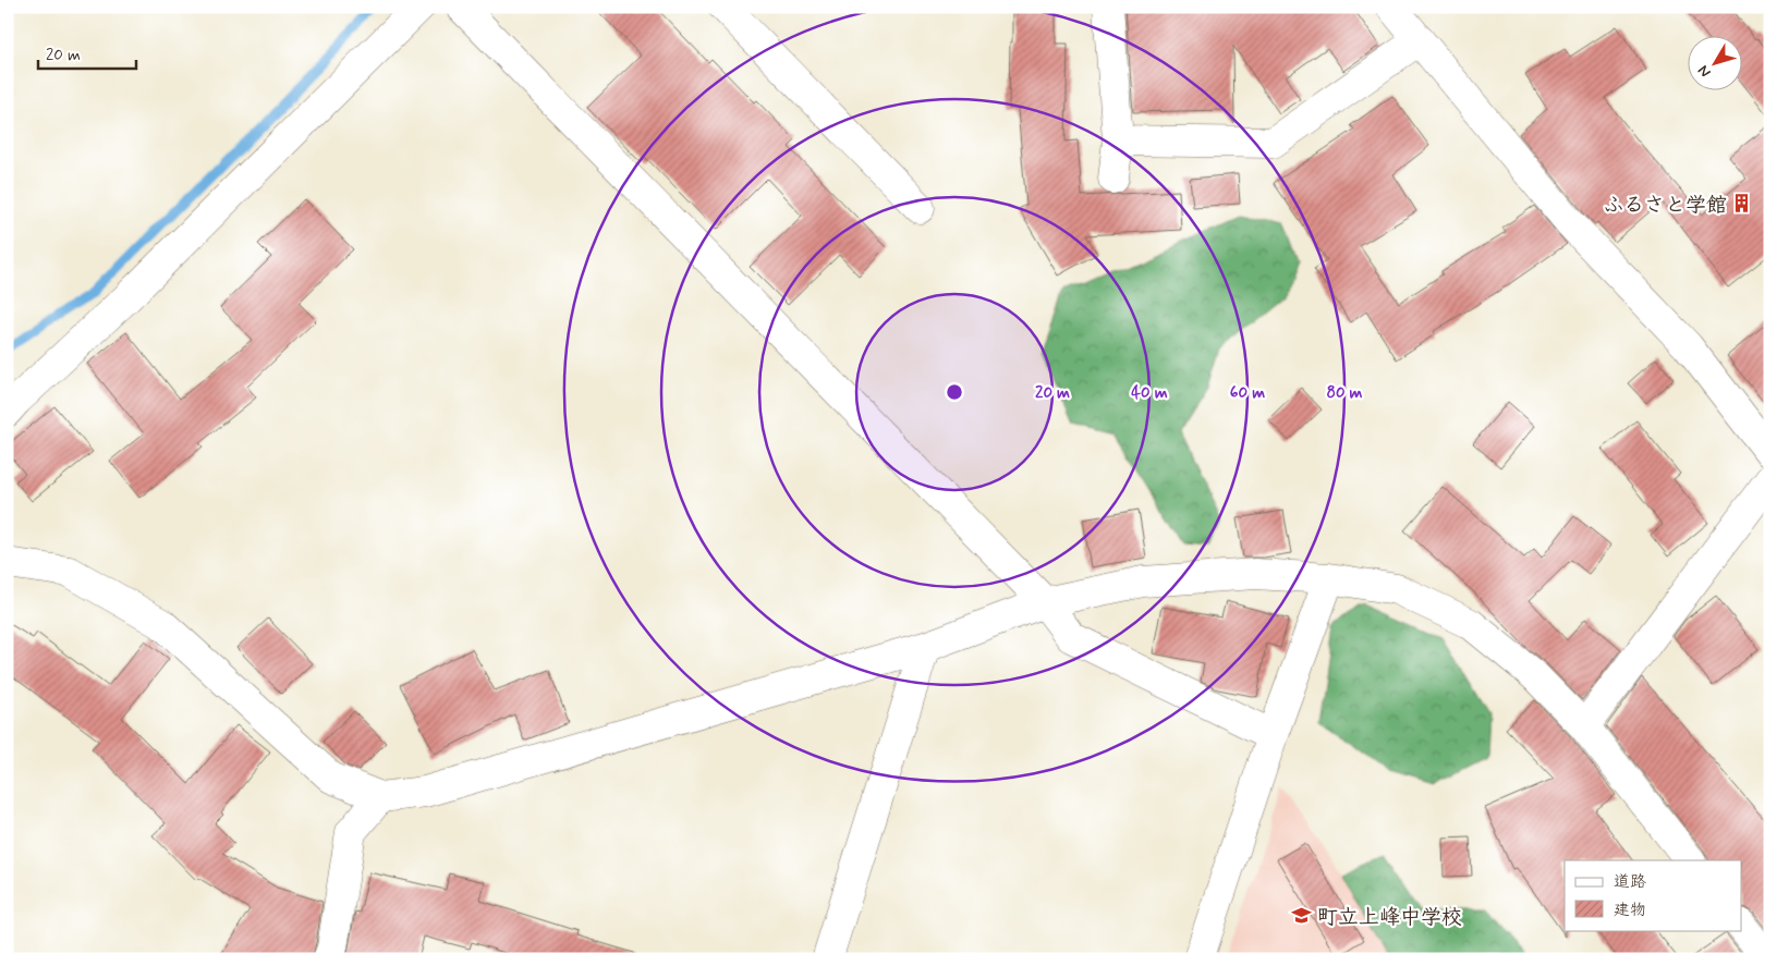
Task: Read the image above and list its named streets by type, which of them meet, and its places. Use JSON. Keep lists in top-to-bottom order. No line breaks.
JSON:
{"places":{"building":["ふるさと学館"],"school or university":["町立上峰中学校"]},"legend":["道路","建物"],"scale_bar":"20 m","north":"bottom left","rings":["20 m","40 m","60 m","80 m"]}
